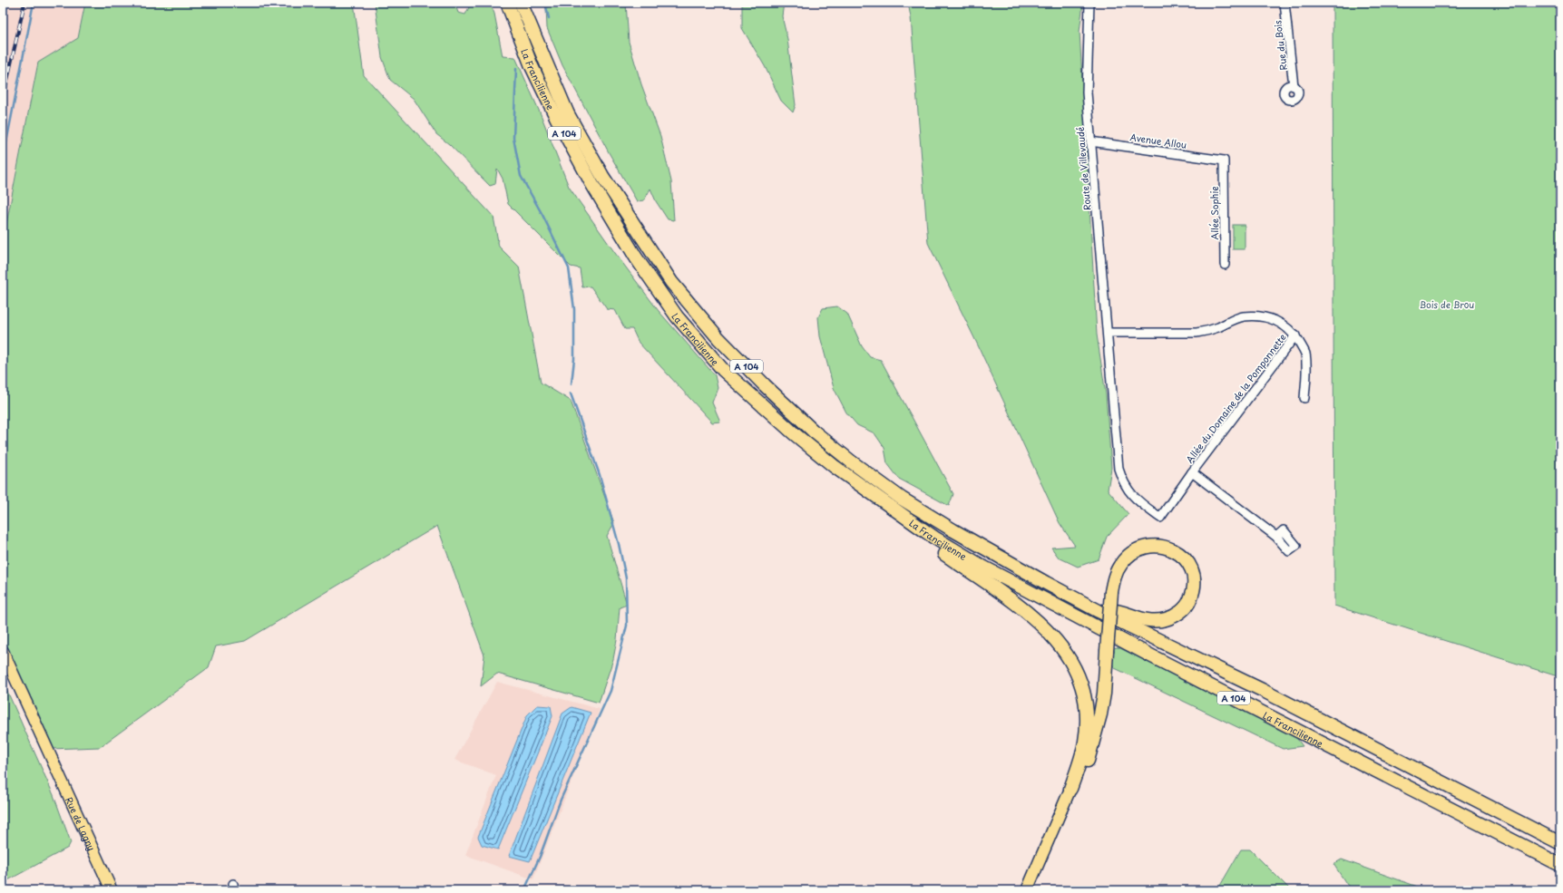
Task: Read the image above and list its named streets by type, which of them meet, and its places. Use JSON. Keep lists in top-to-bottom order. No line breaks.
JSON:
{"streets":{"highway":["La Francilienne","A 104"],"main road":["Rue de Lagny"],"street":["Rue du Bois","Avenue Allou","Route de Villevaudé","Allée Sophie","Allée du Domaine de la Pomponnette"]},"crossings":[["Avenue Allou","Route de Villevaudé"],["Avenue Allou","Allée Sophie"],["Route de Villevaudé","Allée du Domaine de la Pomponnette"]],"parks":["Bois de Brou"]}
